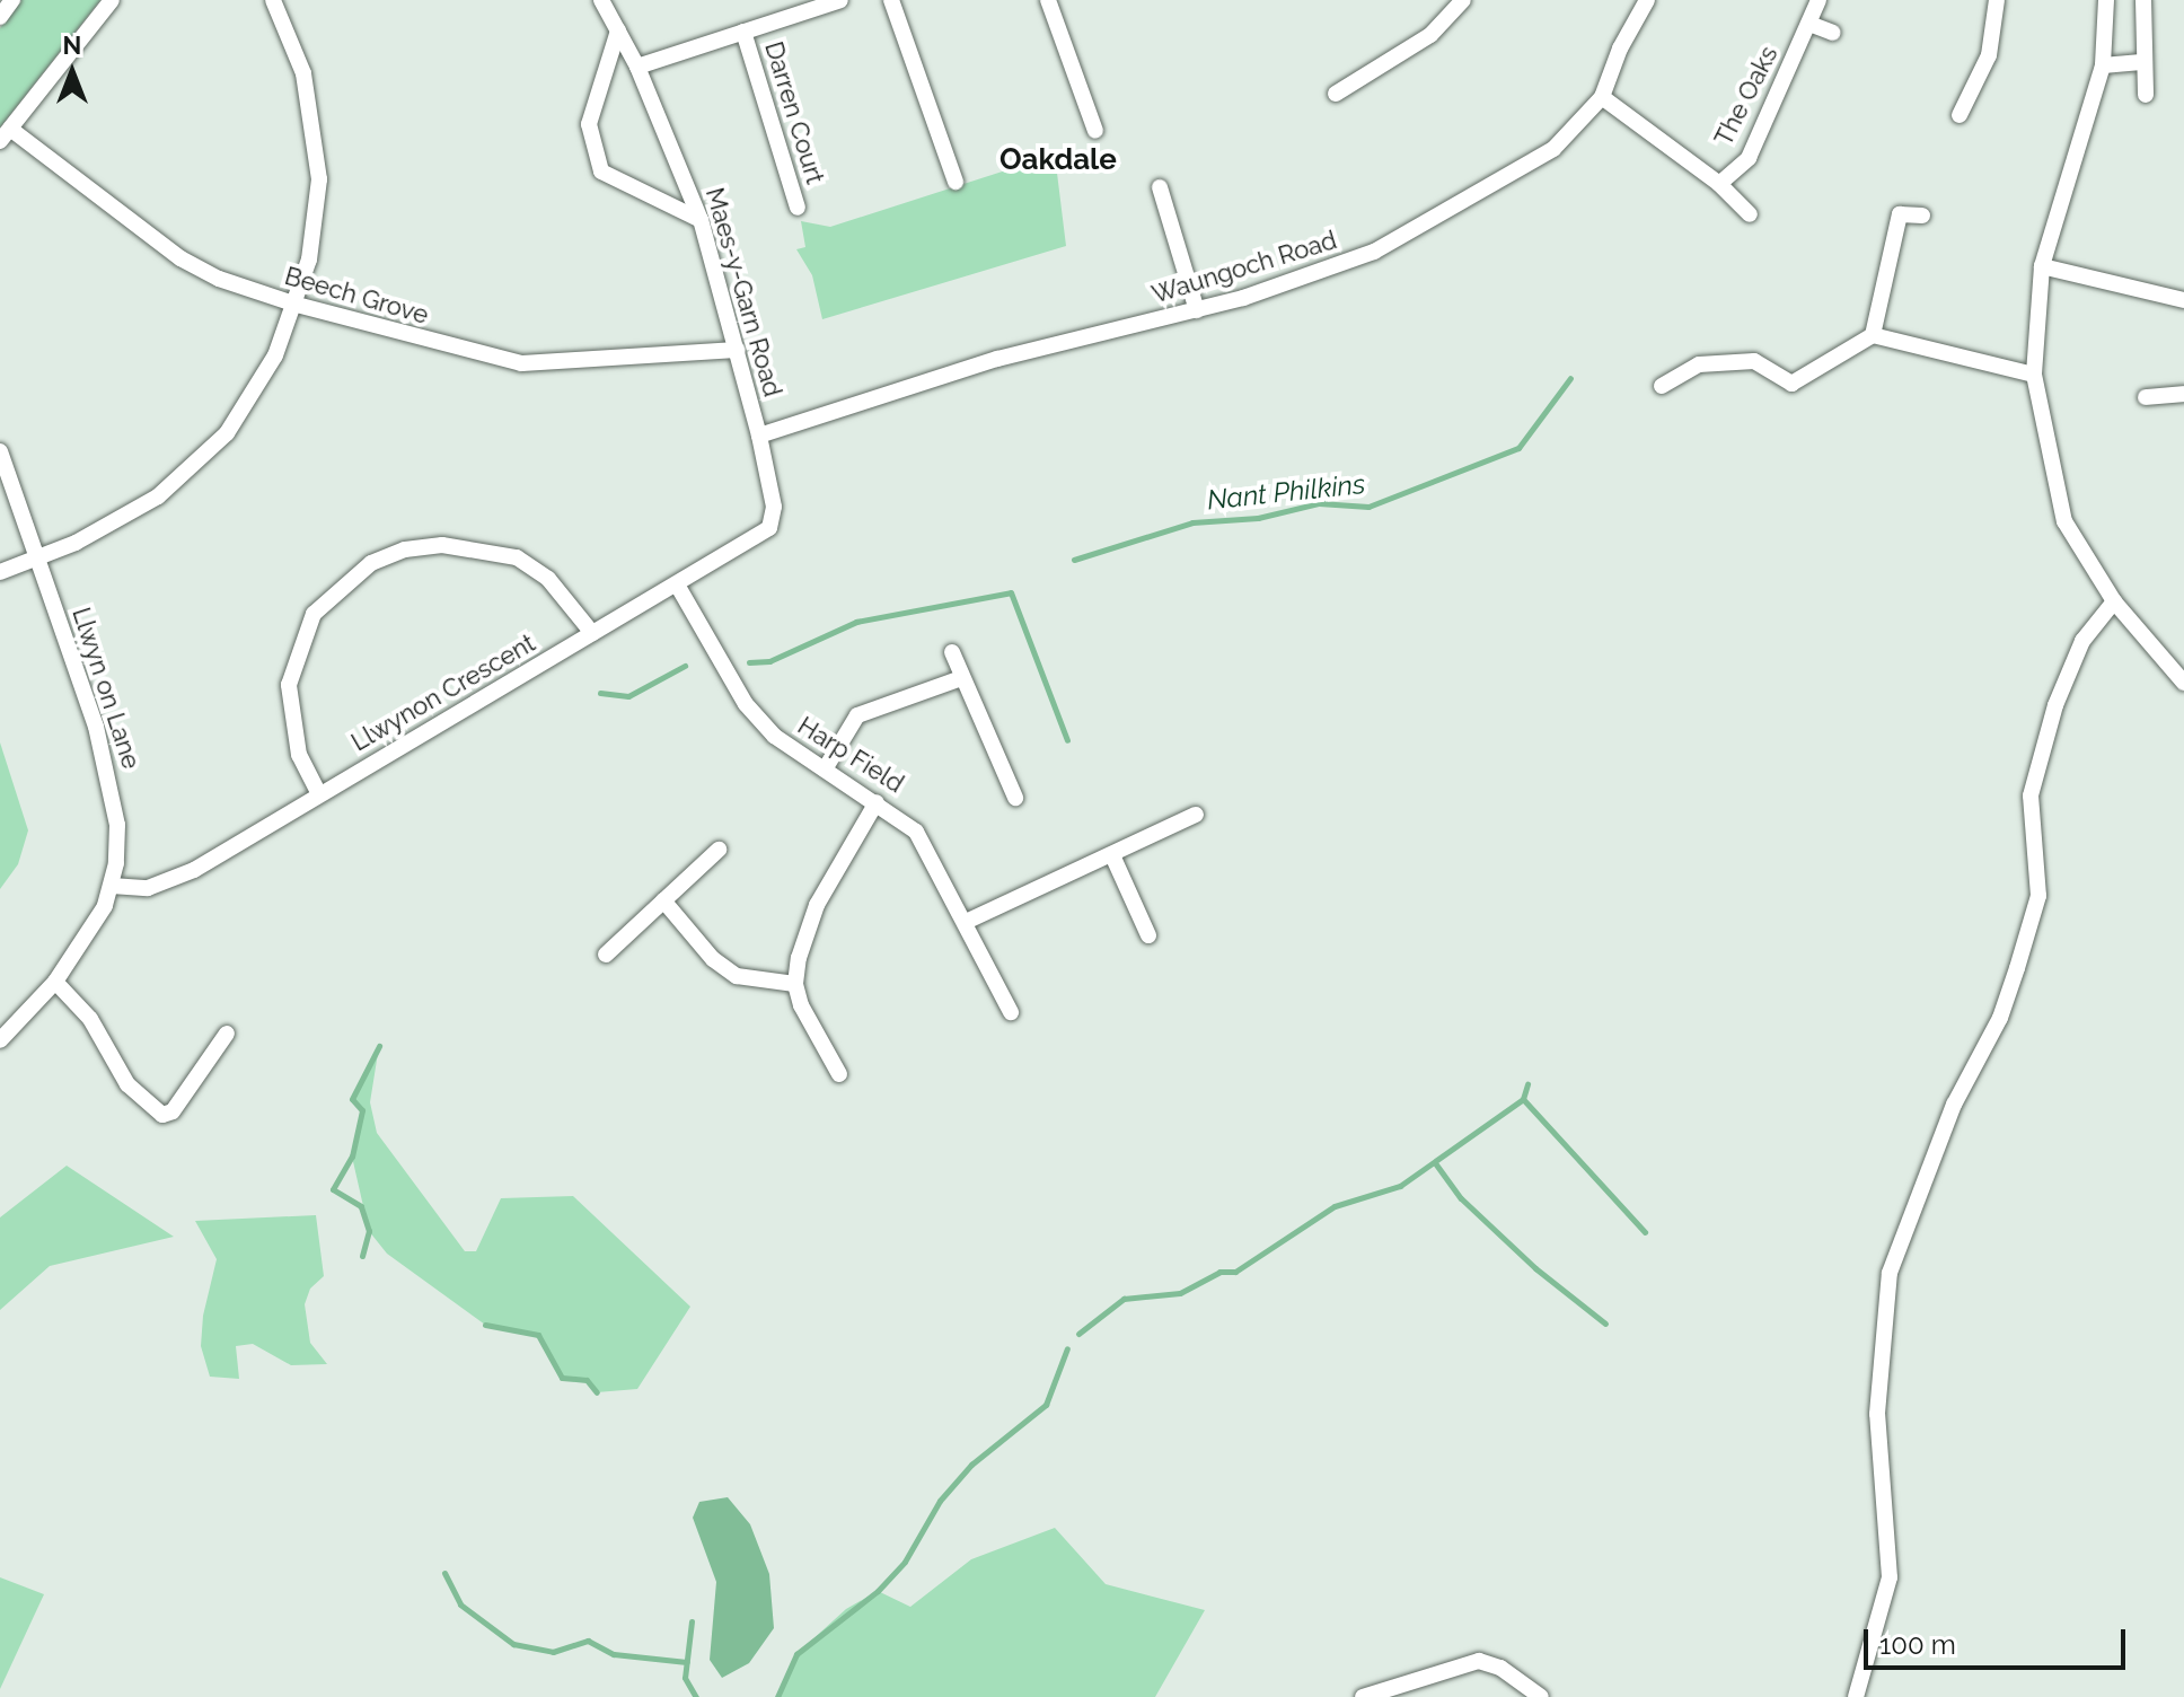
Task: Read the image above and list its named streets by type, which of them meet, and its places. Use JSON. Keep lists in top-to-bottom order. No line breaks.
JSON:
{"streets":{"street":["The Oaks","Darren Court","Waungoch Road","Maes-y-Garn Road","Beech Grove","Llwyn on Lane","Llwynon Crescent","Harp Field"]},"crossings":[["The Oaks","Waungoch Road"],["Waungoch Road","Maes-y-Garn Road"],["Maes-y-Garn Road","Beech Grove"],["Maes-y-Garn Road","Llwynon Crescent"],["Llwyn on Lane","Llwynon Crescent"],["Llwynon Crescent","Harp Field"]],"districts":["Oakdale"],"water":["Nant Philkins"],"scale_bar":"100 m","north":"top"}
